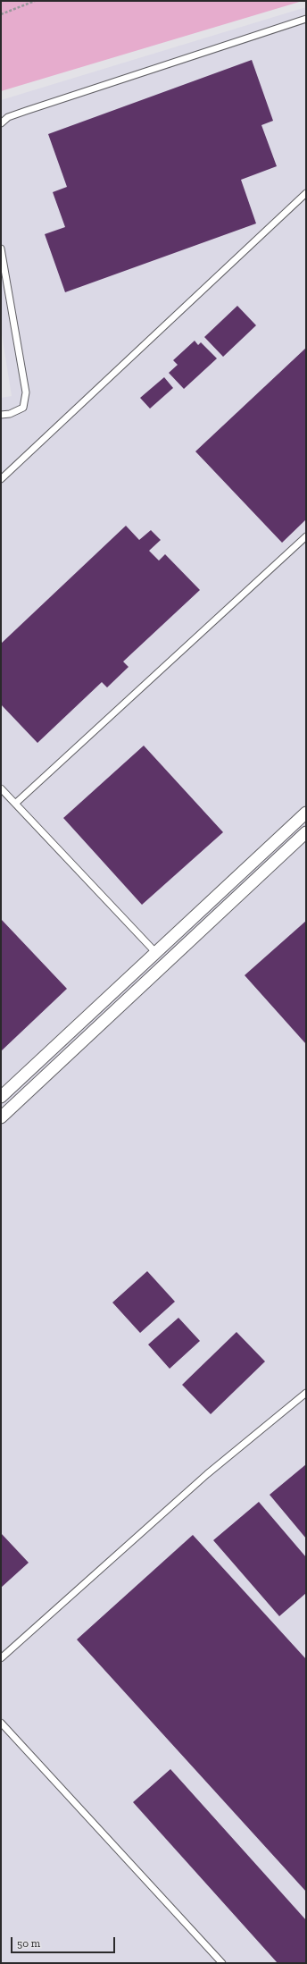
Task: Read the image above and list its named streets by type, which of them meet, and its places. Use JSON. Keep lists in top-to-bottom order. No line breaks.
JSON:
{"scale_bar":"50 m"}
